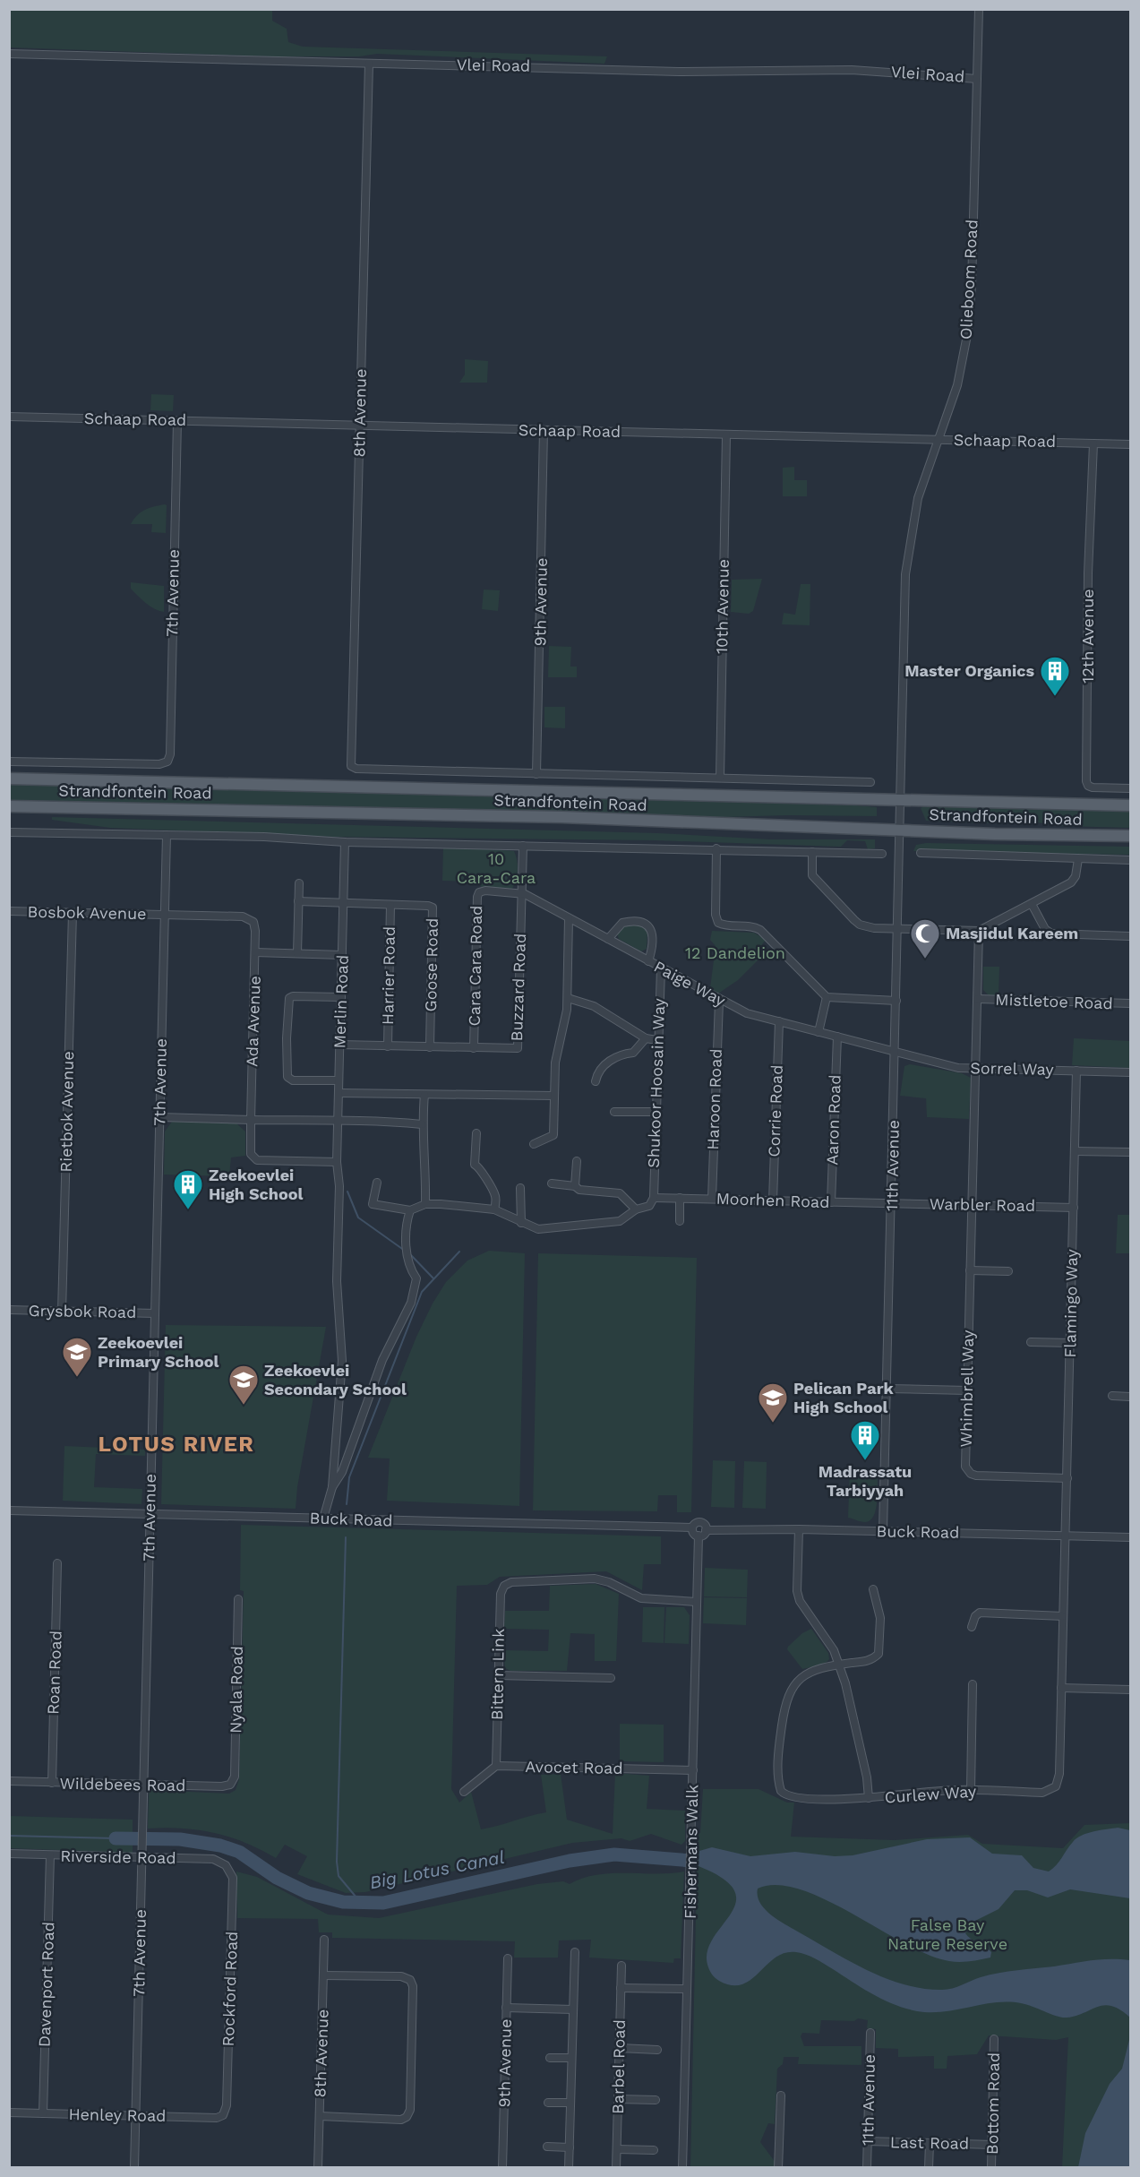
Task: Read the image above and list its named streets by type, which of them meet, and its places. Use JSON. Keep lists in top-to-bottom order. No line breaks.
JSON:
{"streets":{"main road":["Strandfontein Road"],"street":["Vlei Road","Olieboom Road","8th Avenue","Schaap Road","7th Avenue","9th Avenue","10th Avenue","12th Avenue","Bosbok Avenue","Goose Road","Cara Cara Road","Harrier Road","Paige Way","Buzzard Road","Merlin Road","Mistletoe Road","Ada Avenue","Sorrel Way","Shukoor Hoosain Way","Haroon Road","Corrie Road","Rietbok Avenue","Aaron Road","11th Avenue","Moorhen Road","Warbler Road","Flamingo Way","Grysbok Road","Whimbrell Way","Buck Road","Roan Road","Bittern Link","Nyala Road","Avocet Road","Wildebees Road","Curlew Way","Fishermans Walk","Riverside Road","Davenport Road","Rockford Road","Barbel Road","Bottom Road","Henley Road","Last Road"]},"crossings":[["Vlei Road","Olieboom Road"],["Vlei Road","8th Avenue"],["Olieboom Road","Schaap Road"],["Olieboom Road","Strandfontein Road"],["Olieboom Road","11th Avenue"],["8th Avenue","Schaap Road"],["8th Avenue","9th Avenue"],["Schaap Road","7th Avenue"],["Schaap Road","9th Avenue"],["Schaap Road","10th Avenue"],["Schaap Road","12th Avenue"],["7th Avenue","Bosbok Avenue"],["7th Avenue","Ada Avenue"],["7th Avenue","Grysbok Road"],["7th Avenue","Buck Road"],["7th Avenue","Wildebees Road"],["7th Avenue","Riverside Road"],["7th Avenue","Henley Road"],["Strandfontein Road","11th Avenue"],["Bosbok Avenue","Ada Avenue"],["Bosbok Avenue","Rietbok Avenue"],["Goose Road","Harrier Road"],["Goose Road","Buzzard Road"],["Goose Road","Merlin Road"],["Cara Cara Road","Paige Way"],["Cara Cara Road","Buzzard Road"],["Harrier Road","Buzzard Road"],["Paige Way","Buzzard Road"],["Paige Way","Sorrel Way"],["Paige Way","Shukoor Hoosain Way"],["Paige Way","Haroon Road"],["Paige Way","Corrie Road"],["Paige Way","Aaron Road"],["Paige Way","11th Avenue"],["Buzzard Road","Merlin Road"],["Merlin Road","Ada Avenue"],["Mistletoe Road","Whimbrell Way"],["Sorrel Way","11th Avenue"],["Sorrel Way","Flamingo Way"],["Sorrel Way","Whimbrell Way"],["Shukoor Hoosain Way","Moorhen Road"],["Haroon Road","Moorhen Road"],["Corrie Road","Moorhen Road"],["Rietbok Avenue","Grysbok Road"],["Aaron Road","Moorhen Road"],["11th Avenue","Moorhen Road"],["11th Avenue","Warbler Road"],["11th Avenue","Buck Road"],["11th Avenue","Last Road"],["Moorhen Road","Warbler Road"],["Warbler Road","Flamingo Way"],["Warbler Road","Whimbrell Way"],["Flamingo Way","Whimbrell Way"],["Flamingo Way","Buck Road"],["Flamingo Way","Curlew Way"],["Buck Road","Curlew Way"],["Buck Road","Fishermans Walk"],["Roan Road","Wildebees Road"],["Bittern Link","Avocet Road"],["Bittern Link","Fishermans Walk"],["Nyala Road","Wildebees Road"],["Avocet Road","Fishermans Walk"],["Riverside Road","Davenport Road"],["Riverside Road","Rockford Road"],["Davenport Road","Henley Road"],["Rockford Road","Henley Road"],["Bottom Road","Last Road"]],"districts":["LOTUS RIVER"],"water":["Big Lotus Canal"],"parks":["10 Cara-Cara","12 Dandelion","False Bay Nature Reserve"],"places":{"building":["Master Organics","Zeekoevlei High School","Madrassatu Tarbiyyah"],"mosque":["Masjidul Kareem"],"school or university":["Zeekoevlei Primary School","Zeekoevlei Secondary School","Pelican Park High School"]}}
